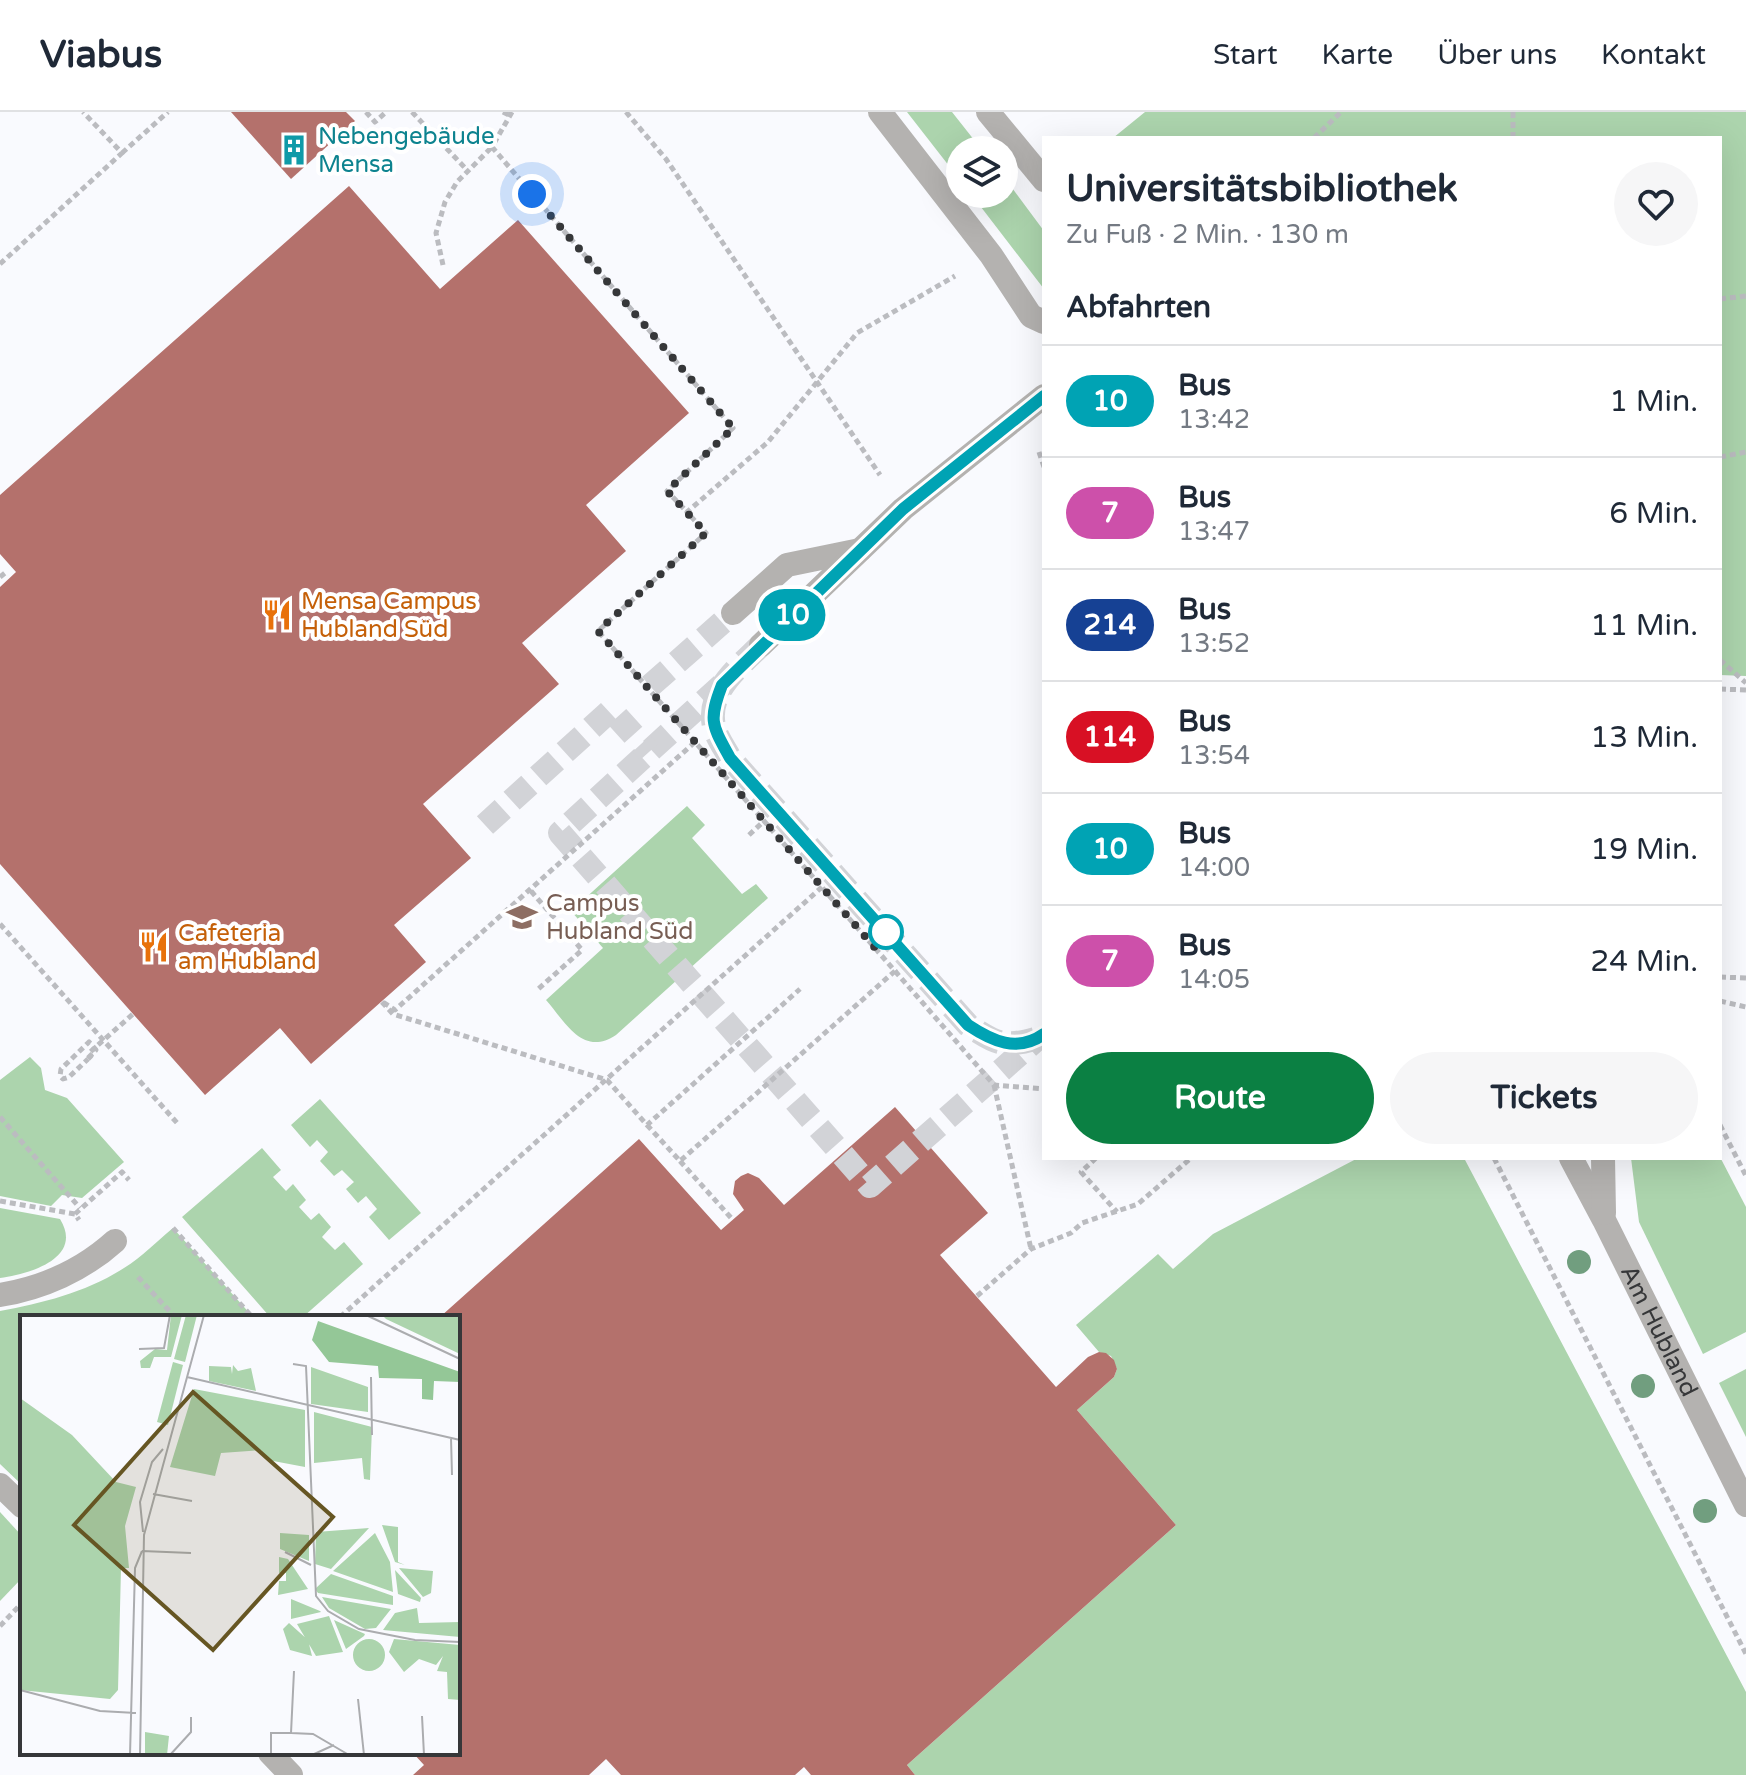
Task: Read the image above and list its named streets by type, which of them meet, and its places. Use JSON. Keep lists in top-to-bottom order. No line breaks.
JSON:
{"streets":{"street":["Am Hubland"]},"places":{"building":["Nebengebäude Mensa"],"restaurant":["Mensa Campus Hubland Süd","Cafeteria am Hubland"],"school or university":["Campus Hubland Süd"]},"lines":["bus line 10"],"page":{"header":"Viabus","nav":["Start","Karte","Über uns","Kontakt"],"on_map":"10","heading":[["Universitätsbibliothek","Zu Fuß · 2 Min. · 130 m"],"Abfahrten"],"list":[{"mark":"10","name":"Bus","note":"13:42","value":"1 Min."},{"mark":"7","name":"Bus","note":"13:47","value":"6 Min."},{"mark":"214","name":"Bus","note":"13:52","value":"11 Min."},{"mark":"114","name":"Bus","note":"13:54","value":"13 Min."},{"mark":"10","name":"Bus","note":"14:00","value":"19 Min."},{"mark":"7","name":"Bus","note":"14:05","value":"24 Min."}],"buttons":["Route","Tickets"]}}
